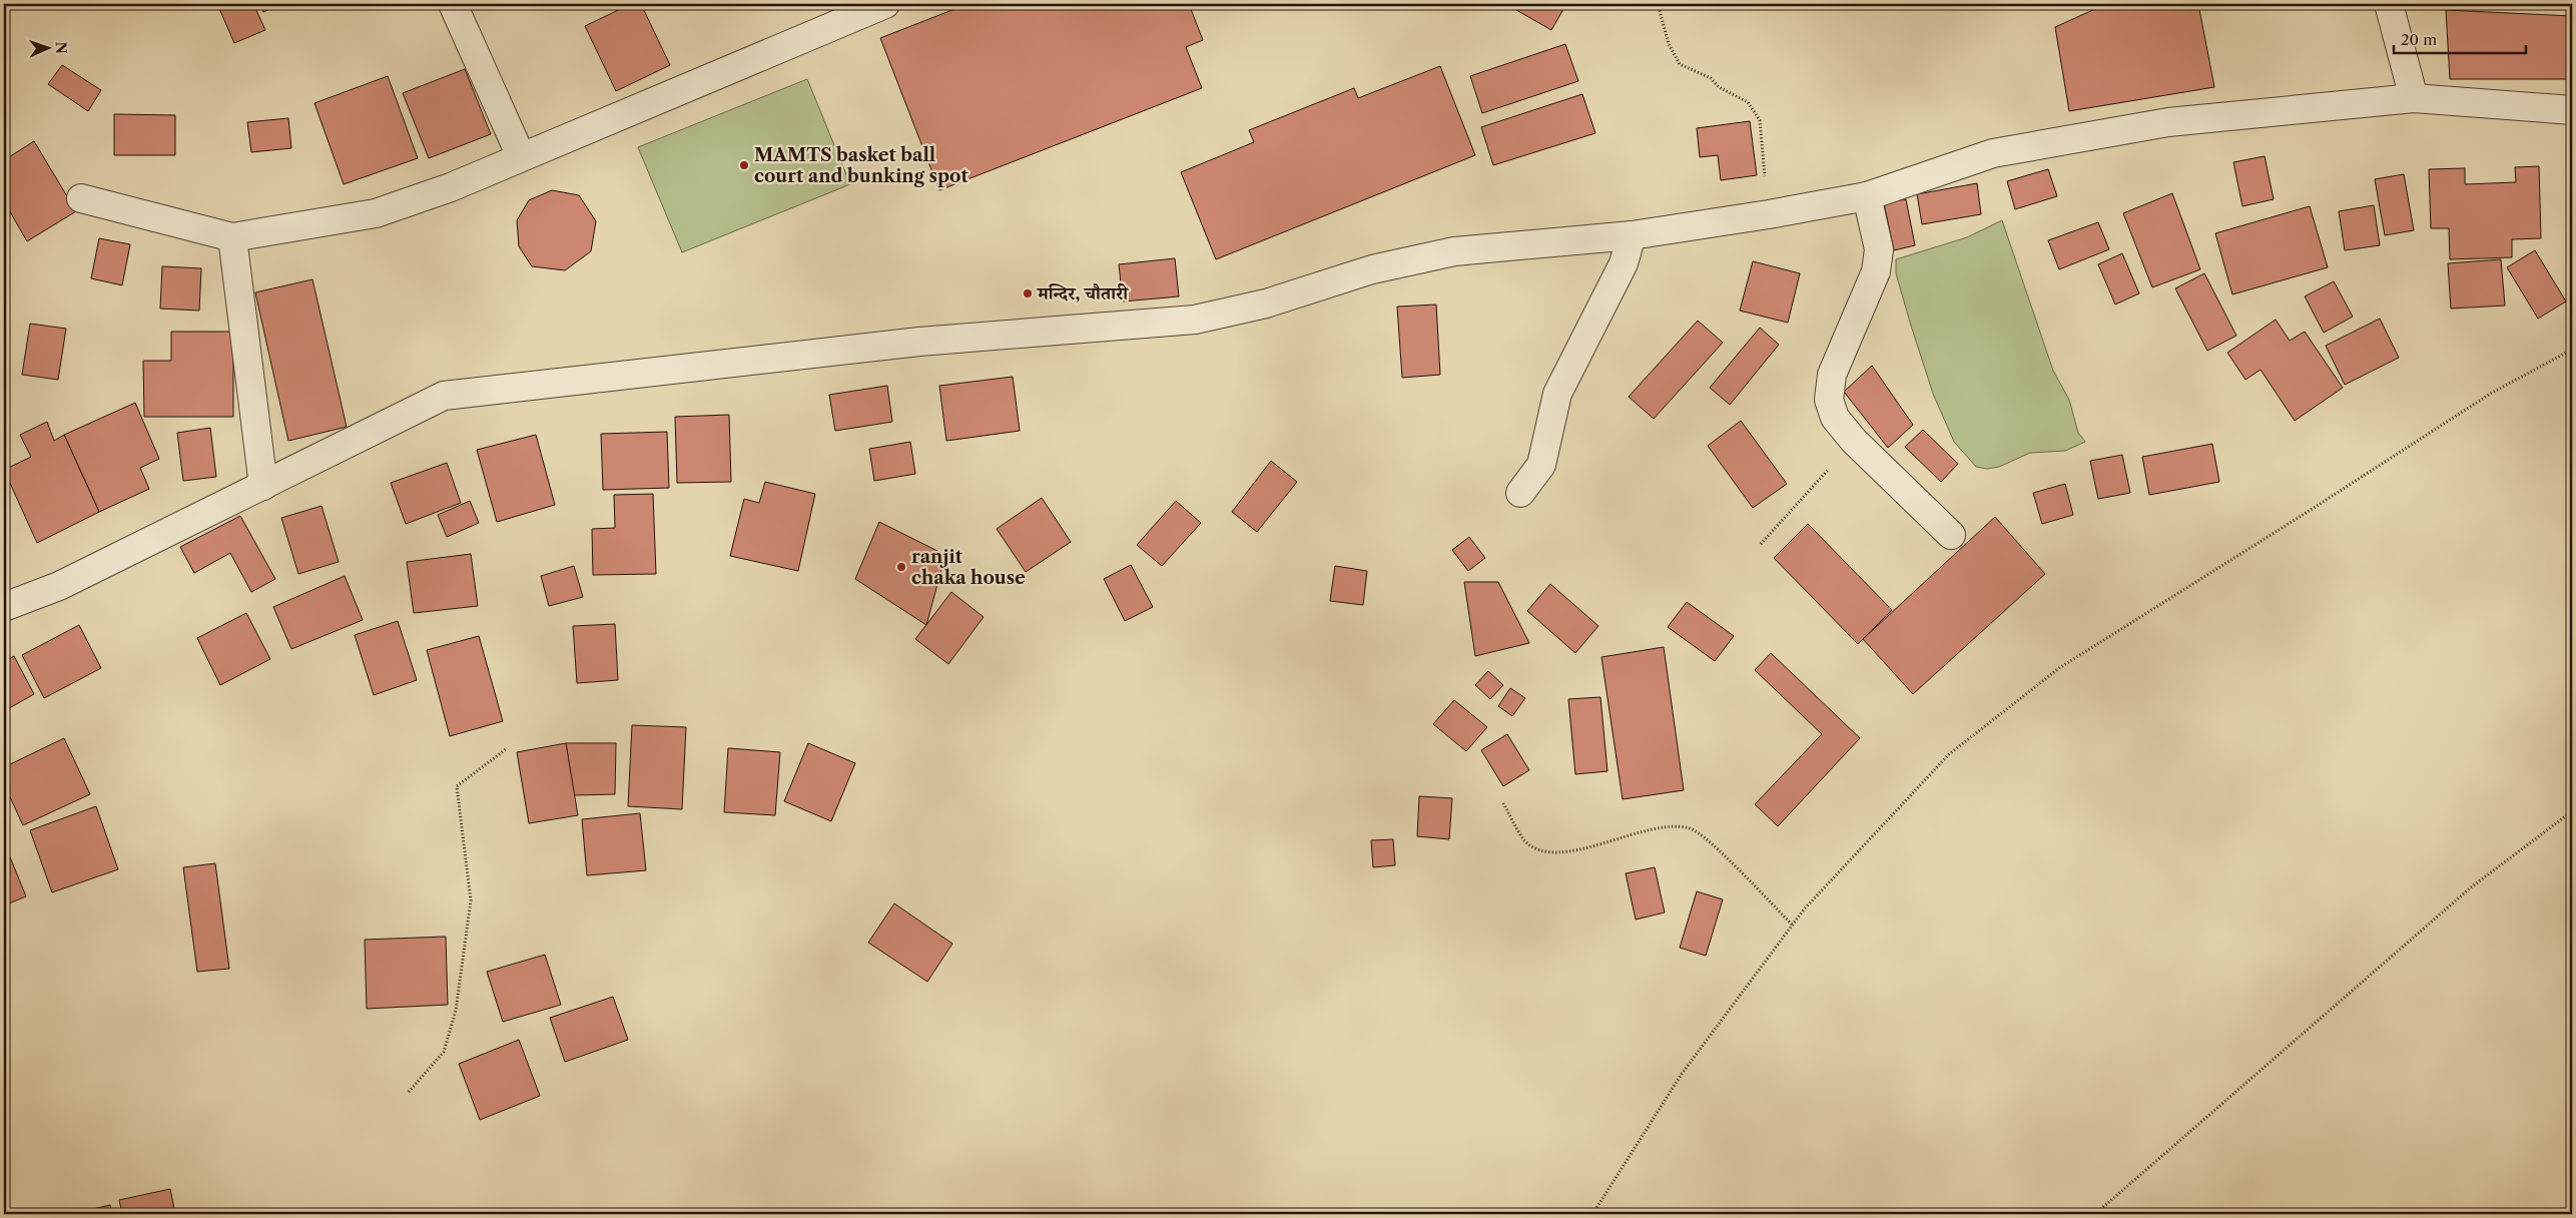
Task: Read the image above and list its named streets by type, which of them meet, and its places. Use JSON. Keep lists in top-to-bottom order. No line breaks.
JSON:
{"places":["MAMTS basket ball court and bunking spot","मन्दिर, चौतारी","ranjit chaka house"],"scale_bar":"20 m","north":"right"}
